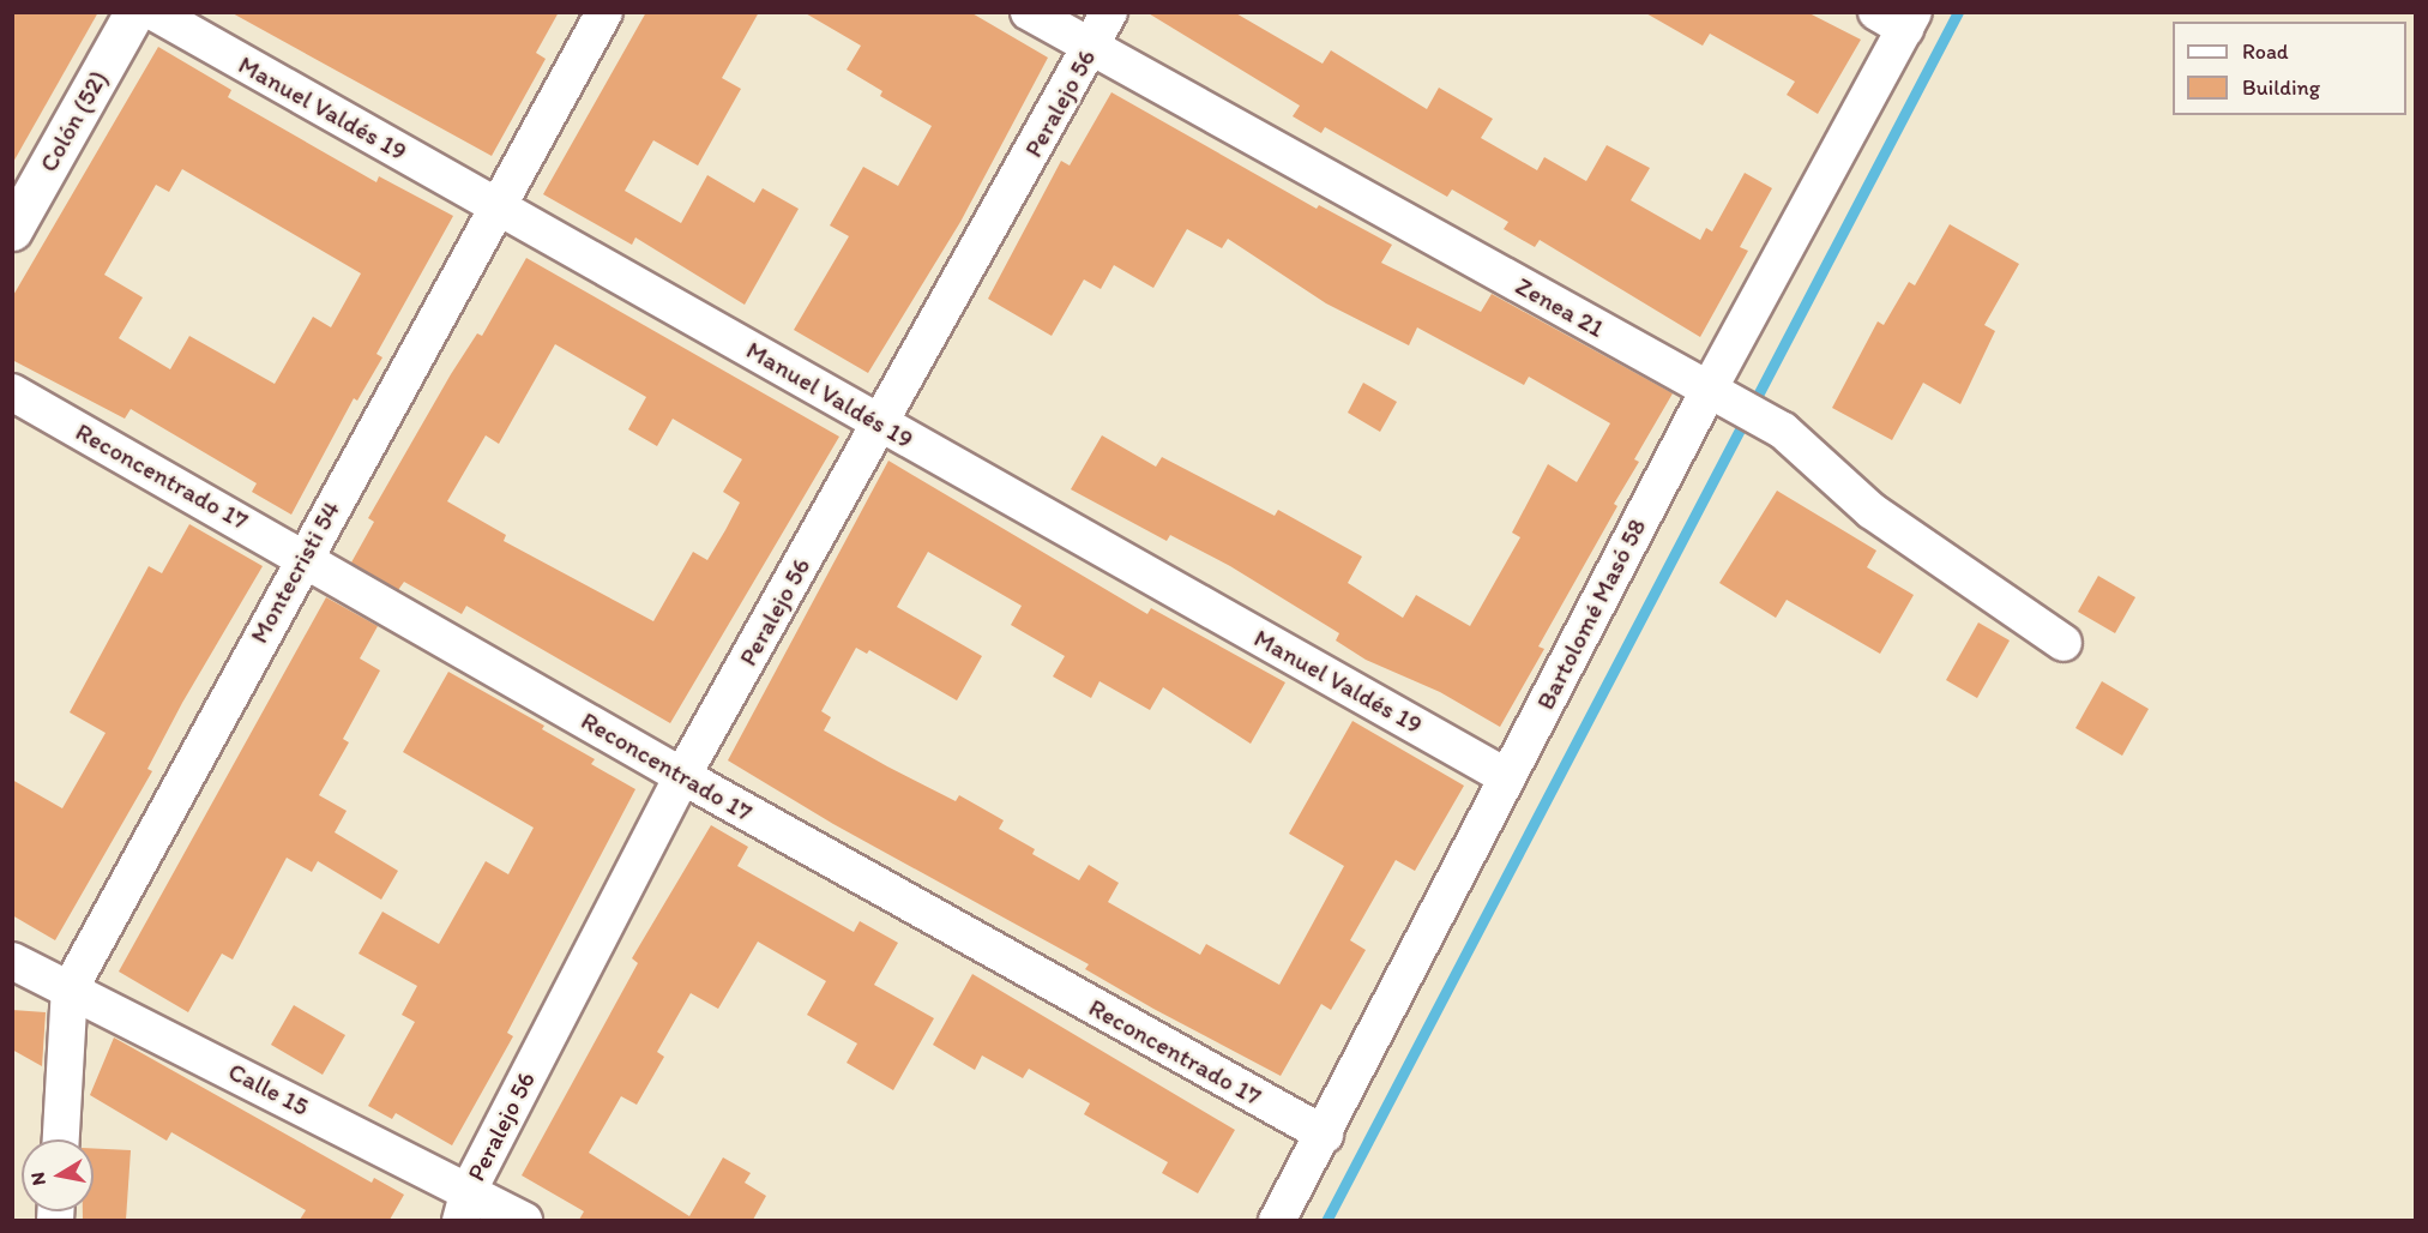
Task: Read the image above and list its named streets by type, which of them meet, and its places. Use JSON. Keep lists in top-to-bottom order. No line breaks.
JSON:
{"streets":{"main road":["Colón (52)"],"street":["Peralejo 56","Manuel Valdés 19","Zenea 21","Reconcentrado 17","Montecristi 54","Bartolomé Masó 58","Calle 15"]},"crossings":[["Peralejo 56","Manuel Valdés 19"],["Peralejo 56","Zenea 21"],["Peralejo 56","Reconcentrado 17"],["Peralejo 56","Calle 15"],["Manuel Valdés 19","Montecristi 54"],["Manuel Valdés 19","Bartolomé Masó 58"],["Zenea 21","Bartolomé Masó 58"],["Reconcentrado 17","Montecristi 54"],["Reconcentrado 17","Bartolomé Masó 58"],["Montecristi 54","Calle 15"]],"legend":["Road","Building"],"north":"left"}
